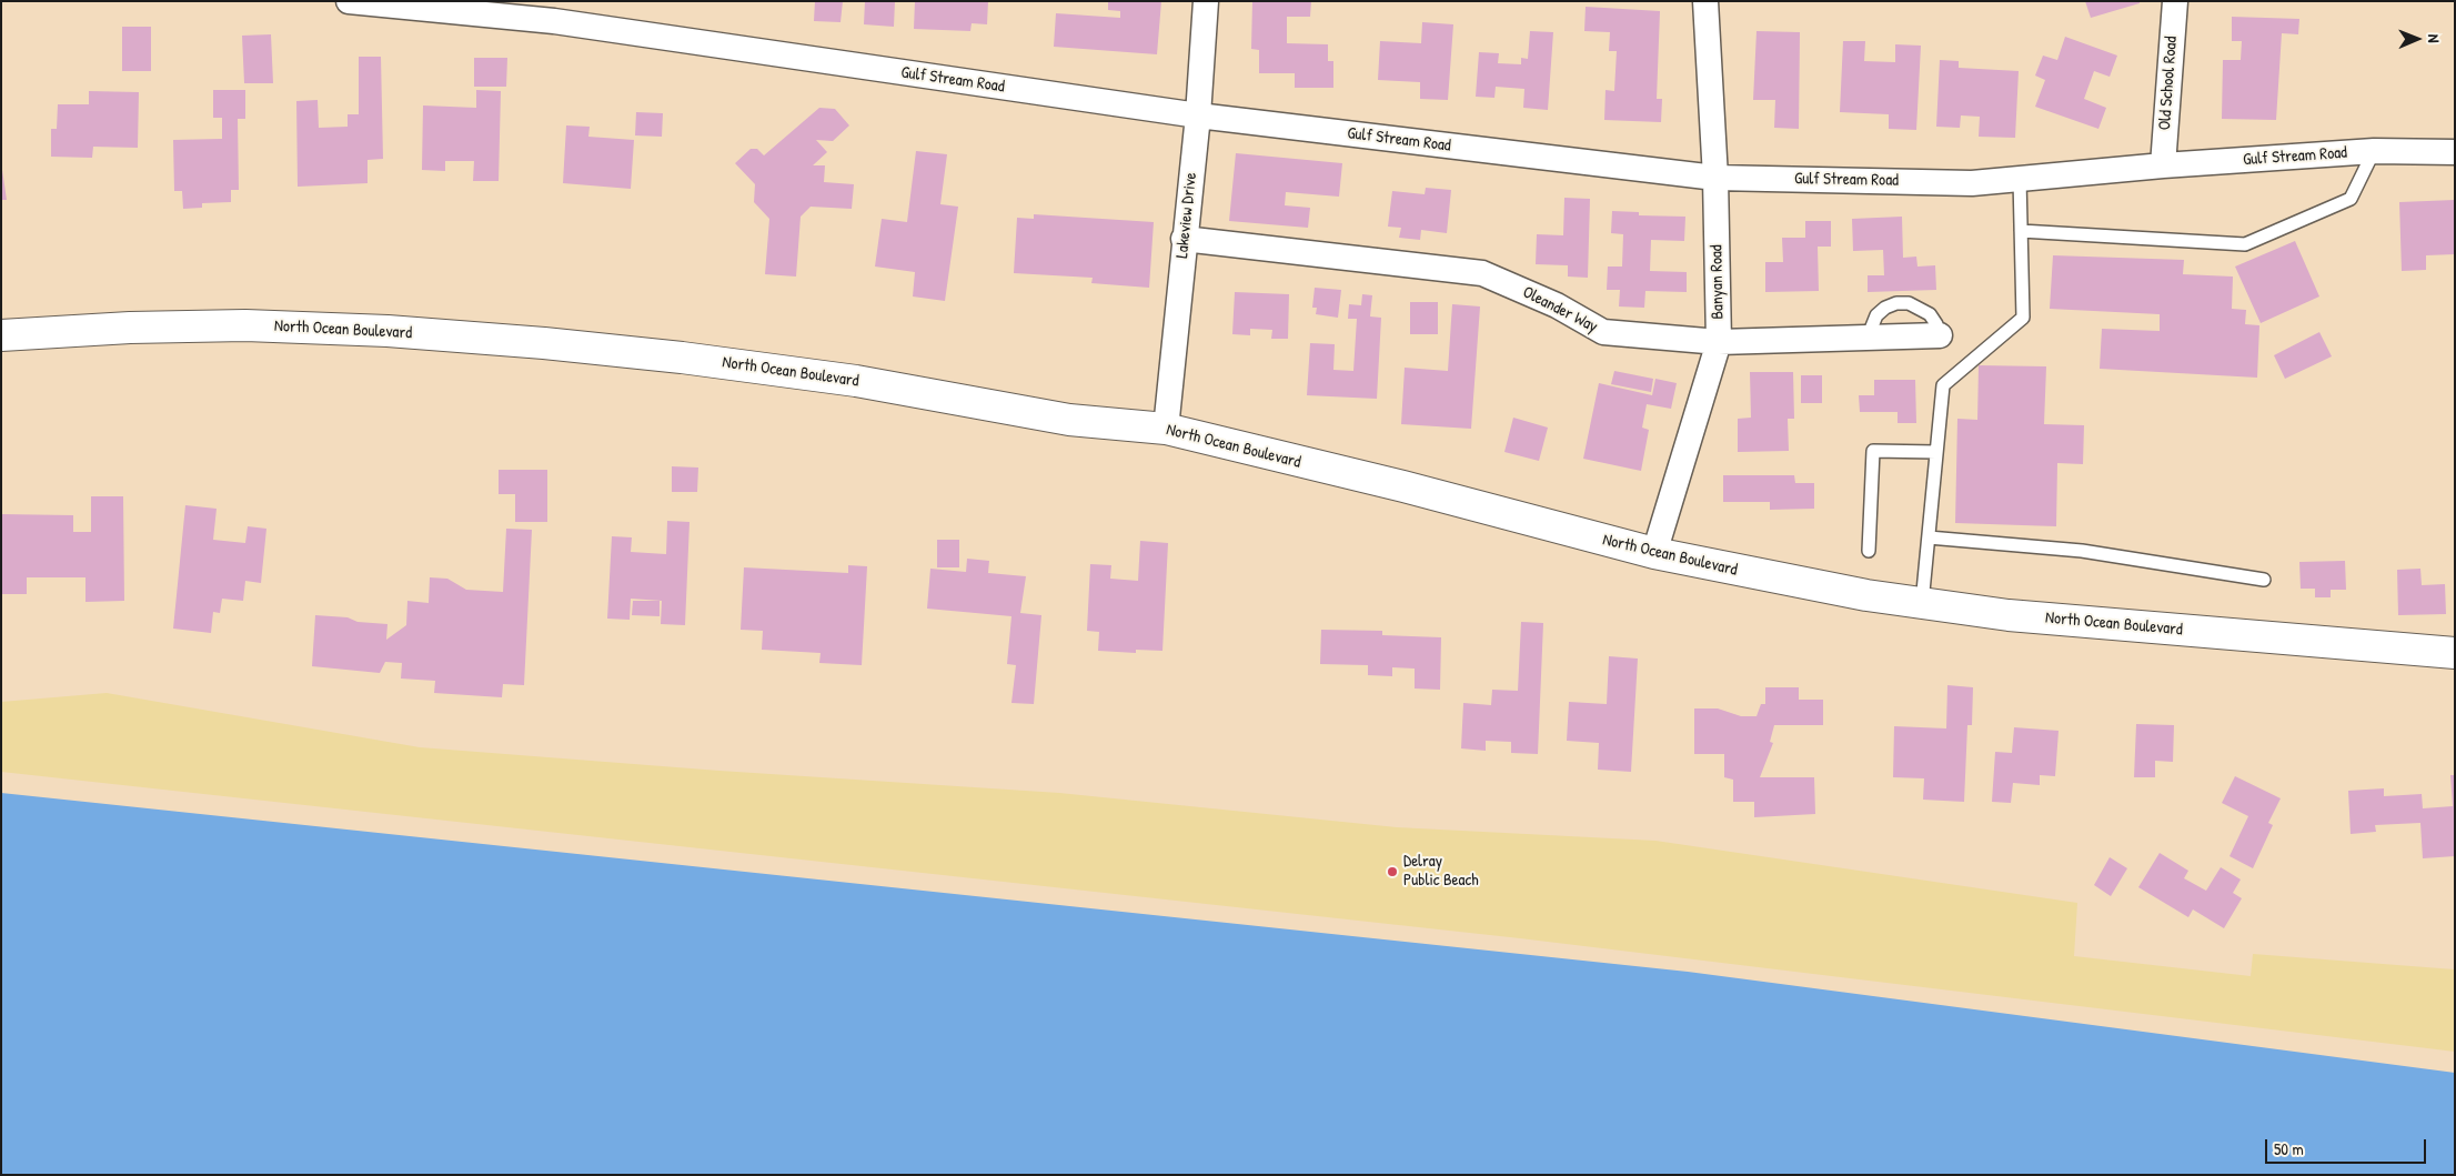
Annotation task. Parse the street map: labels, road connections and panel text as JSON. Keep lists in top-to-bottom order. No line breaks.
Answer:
{"streets":{"main road":["North Ocean Boulevard"],"street":["Gulf Stream Road","Old School Road","Lakeview Drive","Banyan Road","Oleander Way"]},"crossings":[["Gulf Stream Road","Old School Road"],["Gulf Stream Road","Lakeview Drive"],["Gulf Stream Road","Banyan Road"],["Lakeview Drive","Oleander Way"],["Lakeview Drive","North Ocean Boulevard"],["Banyan Road","Oleander Way"],["Banyan Road","North Ocean Boulevard"]],"places":["Delray Public Beach"],"scale_bar":"50 m","north":"right"}
